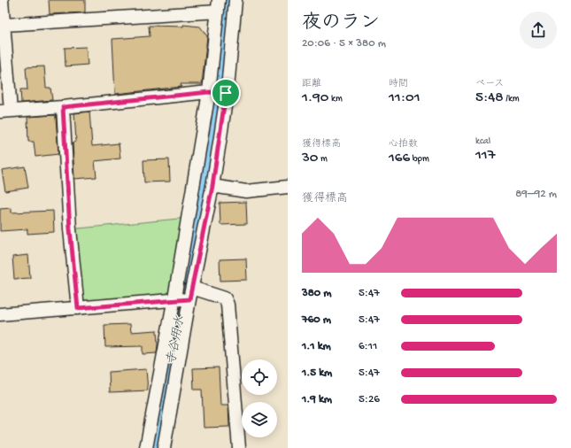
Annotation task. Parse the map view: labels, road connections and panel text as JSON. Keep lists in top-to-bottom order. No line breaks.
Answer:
{"water":["寺谷用水"],"page":{"heading":["夜のラン","20:06 · 5 × 380 m"],"stats":[["距離","1.90 km"],["時間","11:01"],["ペース","5:48 /km"],["獲得標高","30 m"],["心拍数","166 bpm"],["kcal","117"]],"chart":["獲得標高","89–92 m"],"list":[{"name":"380 m","note":"5:47"},{"name":"760 m","note":"5:47"},{"name":"1.1 km","note":"6:11"},{"name":"1.5 km","note":"5:47"},{"name":"1.9 km","note":"5:26"}]}}
